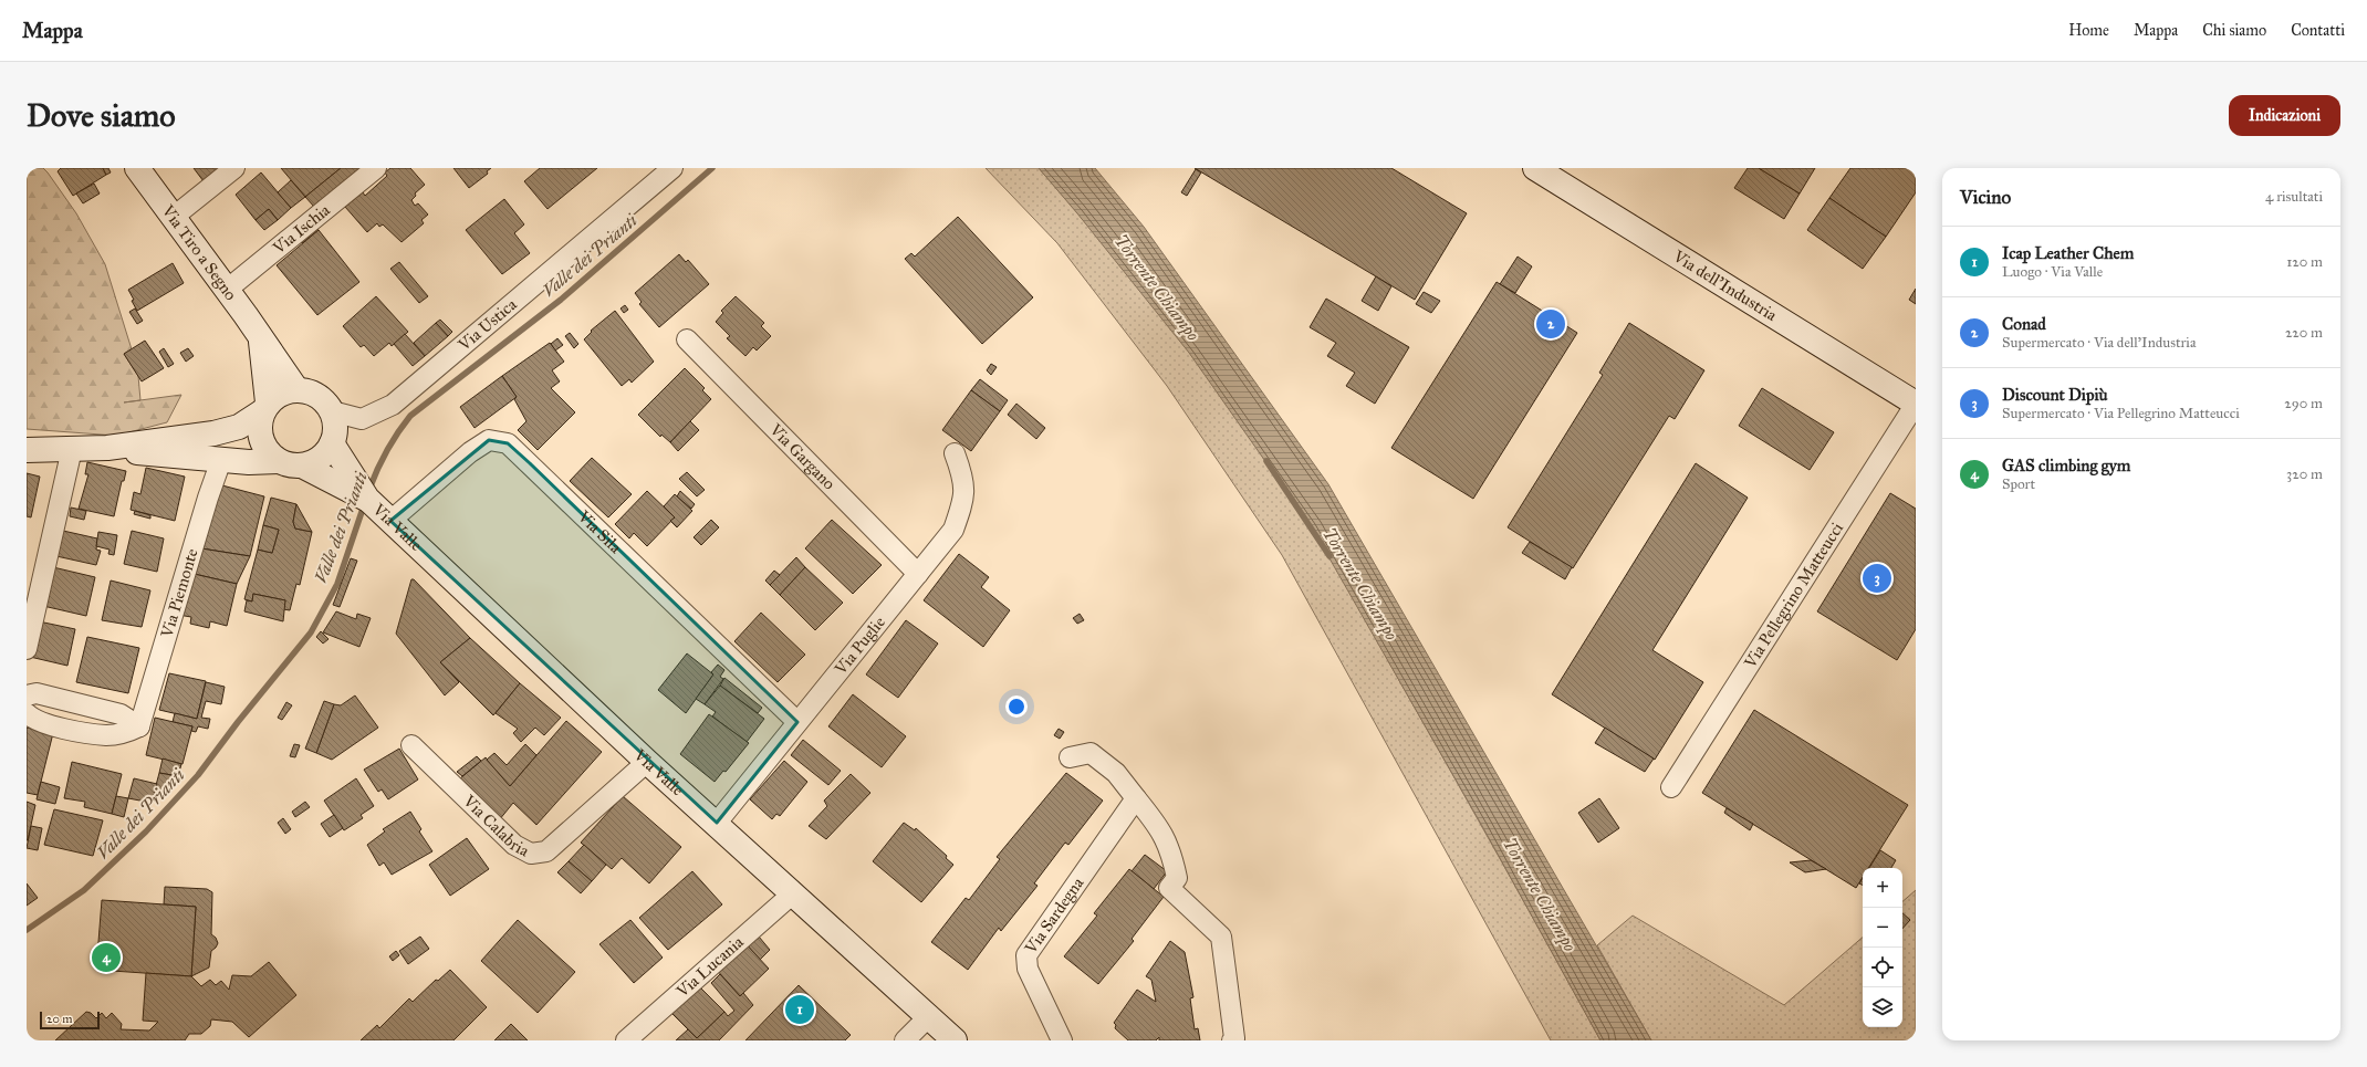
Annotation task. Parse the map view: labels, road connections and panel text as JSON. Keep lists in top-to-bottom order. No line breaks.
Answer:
{"streets":{"main road":["Via Tiro a Segno","Via dell'Industria","Via Valle"],"street":["Via Ischia","Via Ustica","Via Gargano","Via Sila","Via Piemonte","Via Pellegrino Matteucci","Via Puglie","Via Calabria","Via Sardegna","Via Lucania"]},"crossings":[["Via Ischia","Via Tiro a Segno"],["Via Tiro a Segno","Via Ustica"],["Via Tiro a Segno","Via Valle"],["Via dell'Industria","Via Pellegrino Matteucci"],["Via Ustica","Via Valle"],["Via Gargano","Via Puglie"],["Via Valle","Via Sila"],["Via Valle","Via Piemonte"],["Via Valle","Via Puglie"],["Via Valle","Via Calabria"],["Via Valle","Via Lucania"],["Via Sila","Via Puglie"]],"water":["Valle dei Prianti","Torrente Chiampo"],"scale_bar":"20 m","page":{"header":"Mappa","nav":["Home","Mappa","Chi siamo","Contatti"],"buttons":"Indicazioni","title":"Dove siamo","heading":["Vicino","4 risultati"],"list":[{"mark":"1","name":"Icap Leather Chem","note":"Luogo · Via Valle","value":"120 m"},{"mark":"2","name":"Conad","note":"Supermercato · Via dell'Industria","value":"220 m"},{"mark":"3","name":"Discount Dipiù","note":"Supermercato · Via Pellegrino Matteucci","value":"290 m"},{"mark":"4","name":"GAS climbing gym","note":"Sport","value":"320 m"}],"pins":["2","3","4","1"],"map_buttons":["+","−"],"scale":"20 m"}}
